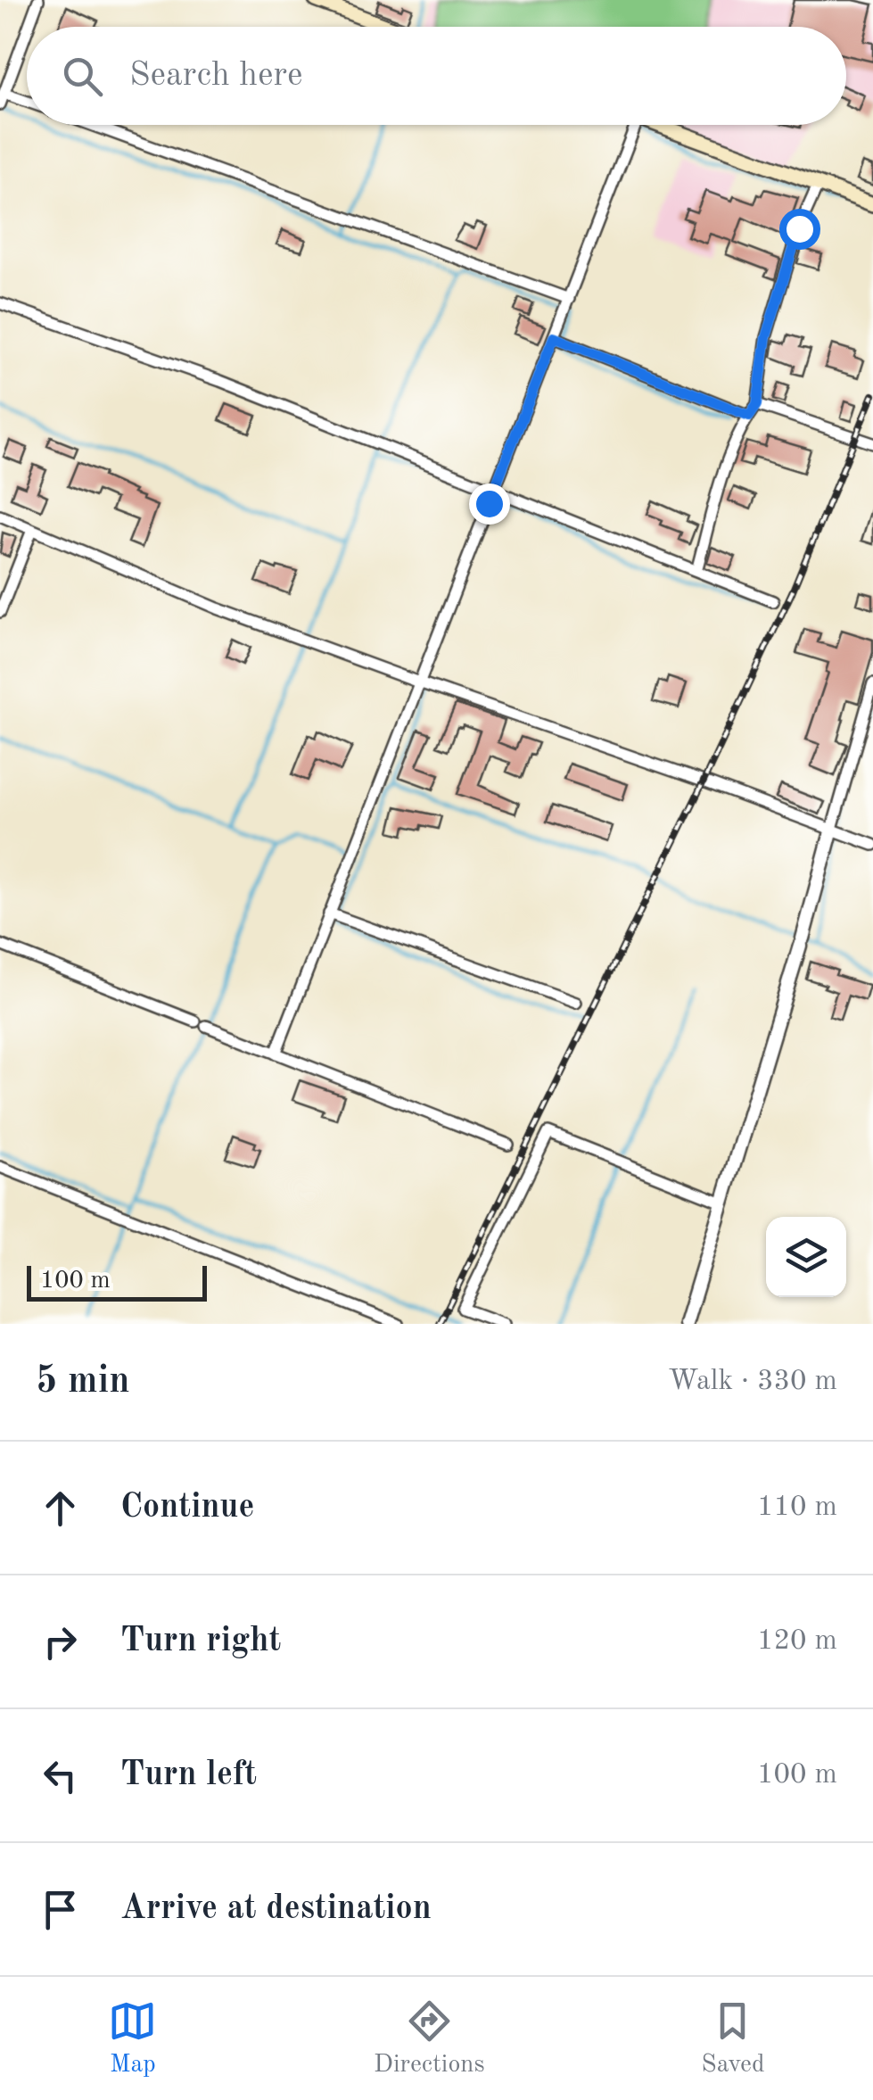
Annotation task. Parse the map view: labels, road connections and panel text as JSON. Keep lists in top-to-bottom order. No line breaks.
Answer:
{"scale_bar":"100 m","page":{"search":"Search here","scale":"100 m","heading":["5 min","Walk · 330 m"],"list":[["Continue","110 m"],["Turn right","120 m"],["Turn left","100 m"],"Arrive at destination"],"nav":["Map","Directions","Saved"]}}
